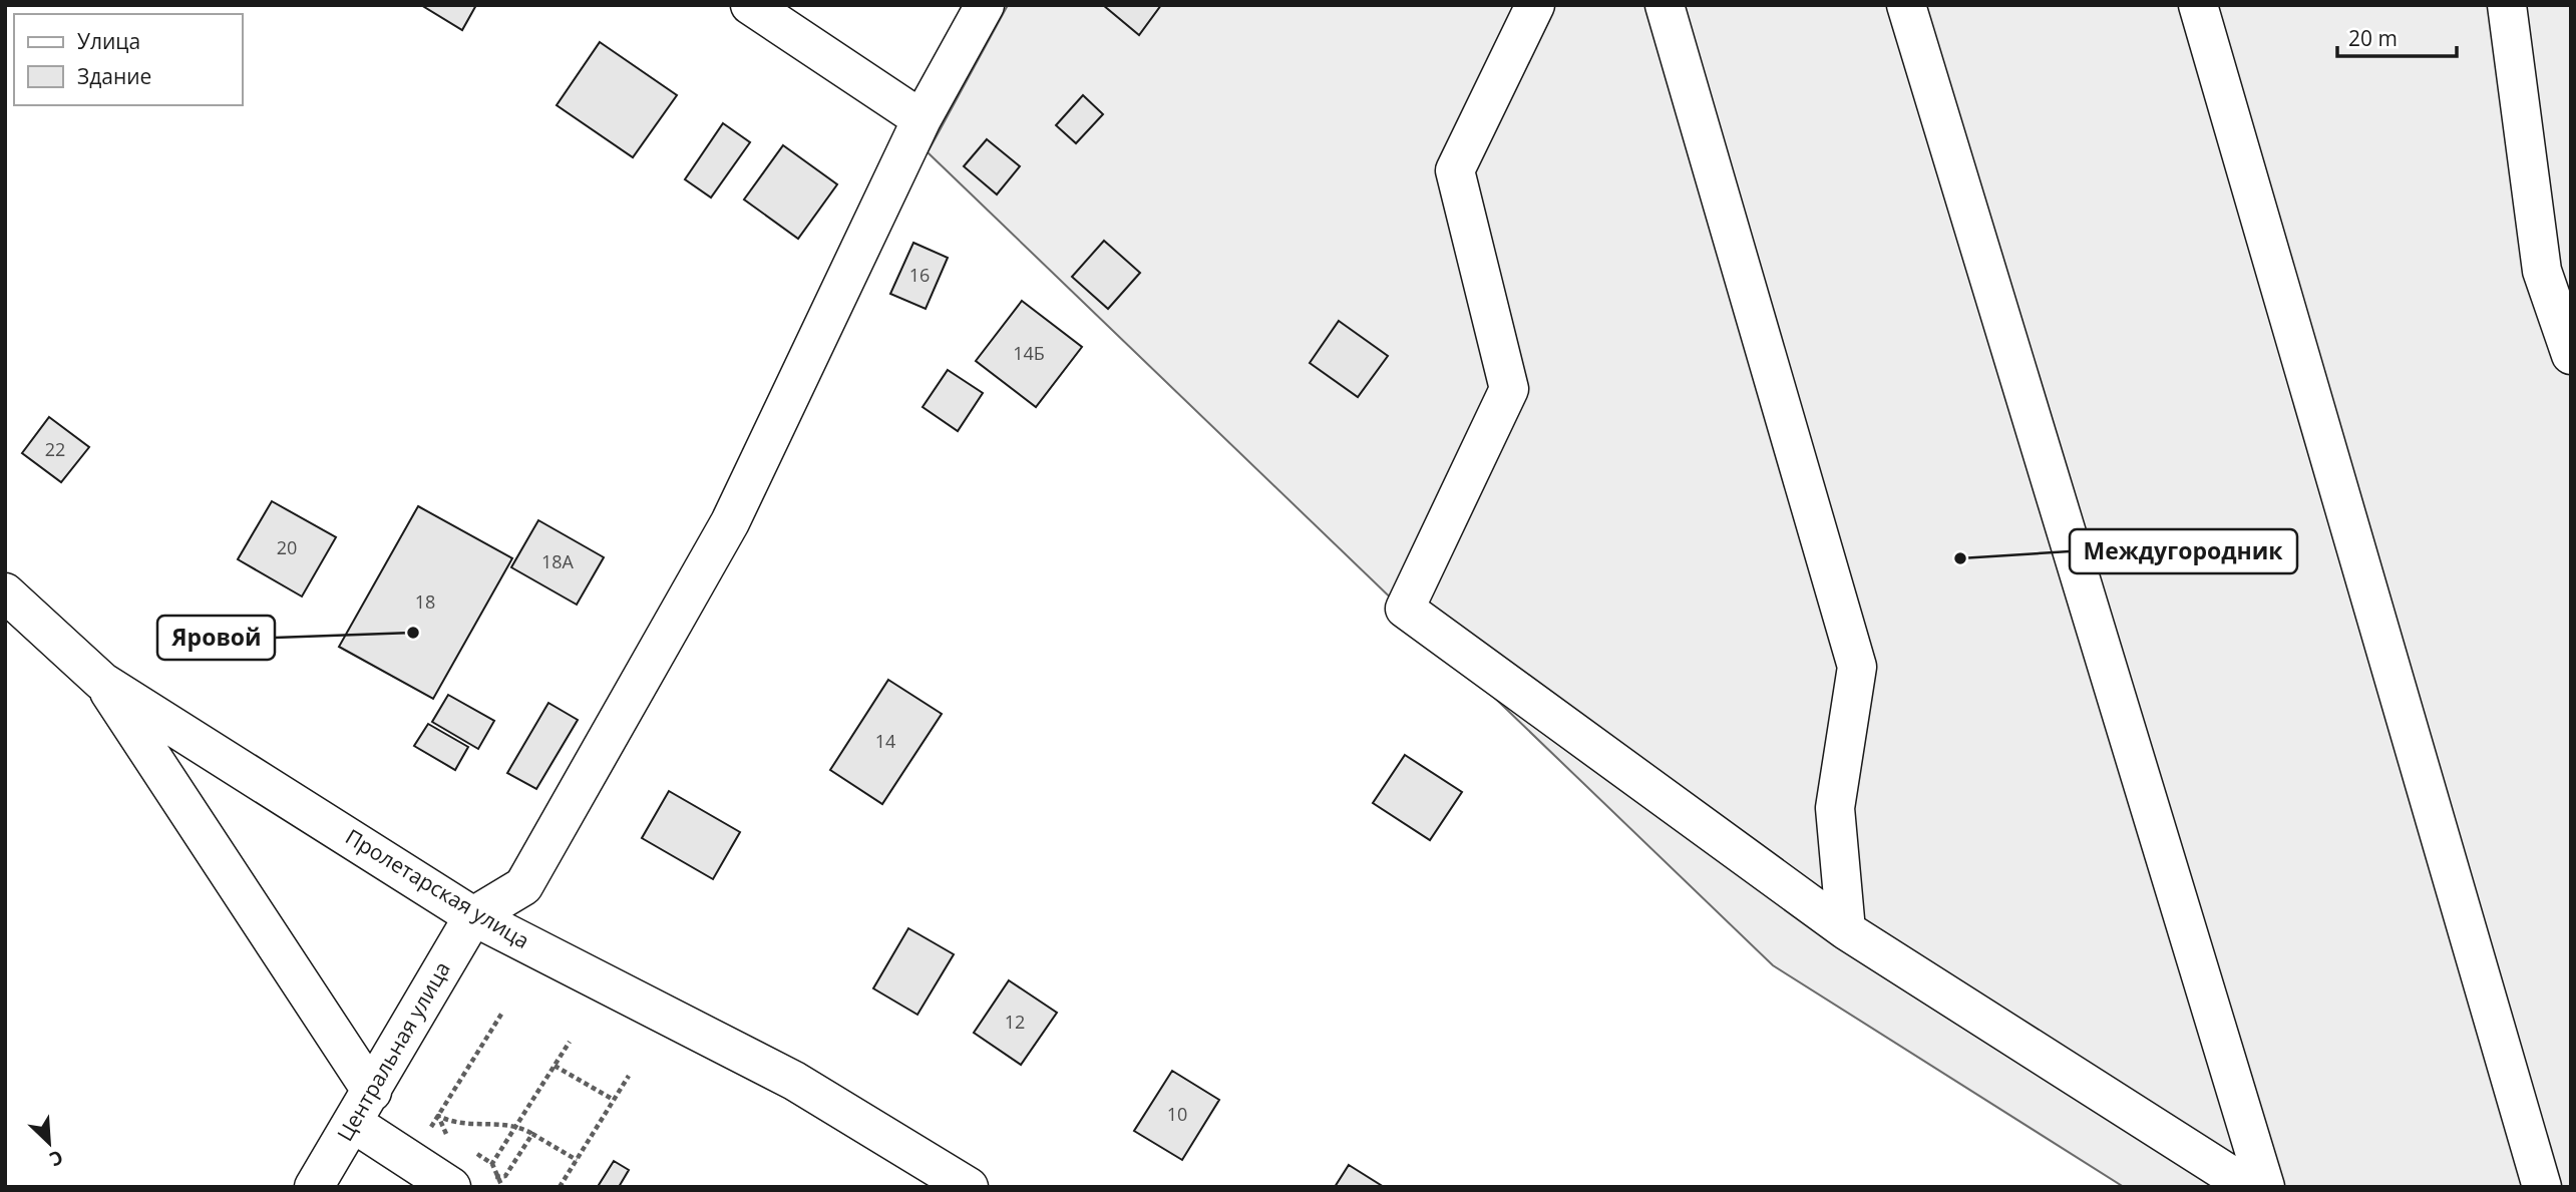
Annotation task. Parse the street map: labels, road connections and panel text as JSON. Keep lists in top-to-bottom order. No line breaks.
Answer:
{"streets":{"street":["Пролетарская улица","Центральная улица"]},"crossings":[["Пролетарская улица","Центральная улица"]],"places":["Междугородник","Яровой"],"house_numbers":["16","14Б","22","20","18А","18","14","12","10"],"legend":["Улица","Здание"],"scale_bar":"20 m","north":"bottom right"}
